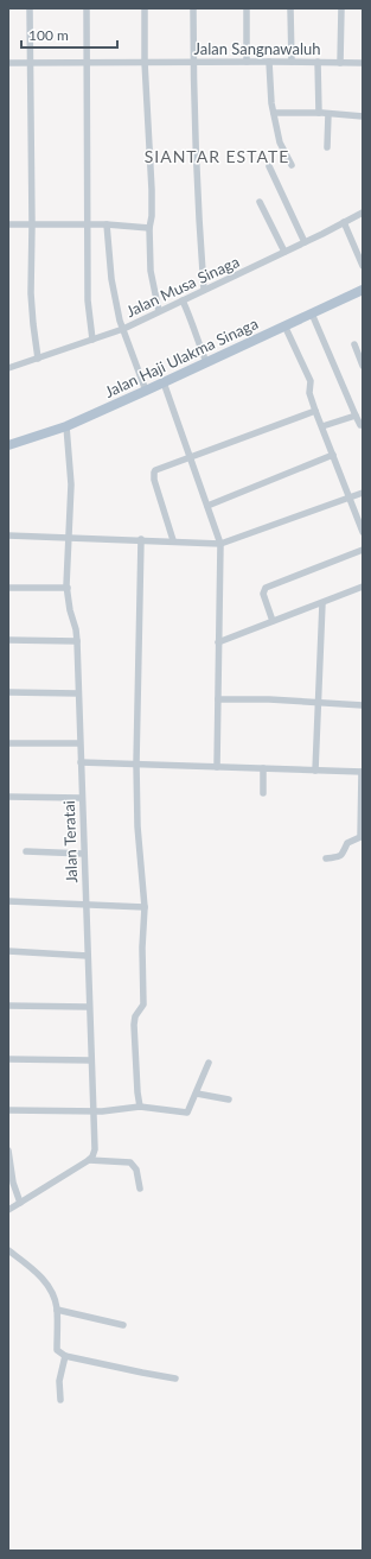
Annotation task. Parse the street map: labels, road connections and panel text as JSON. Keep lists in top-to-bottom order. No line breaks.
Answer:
{"streets":{"main road":["Jalan Haji Ulakma Sinaga"],"street":["Jalan Sangnawaluh","Jalan Musa Sinaga","Jalan Teratai"]},"crossings":[["Jalan Haji Ulakma Sinaga","Jalan Teratai"]],"districts":["SIANTAR ESTATE"],"scale_bar":"100 m"}
